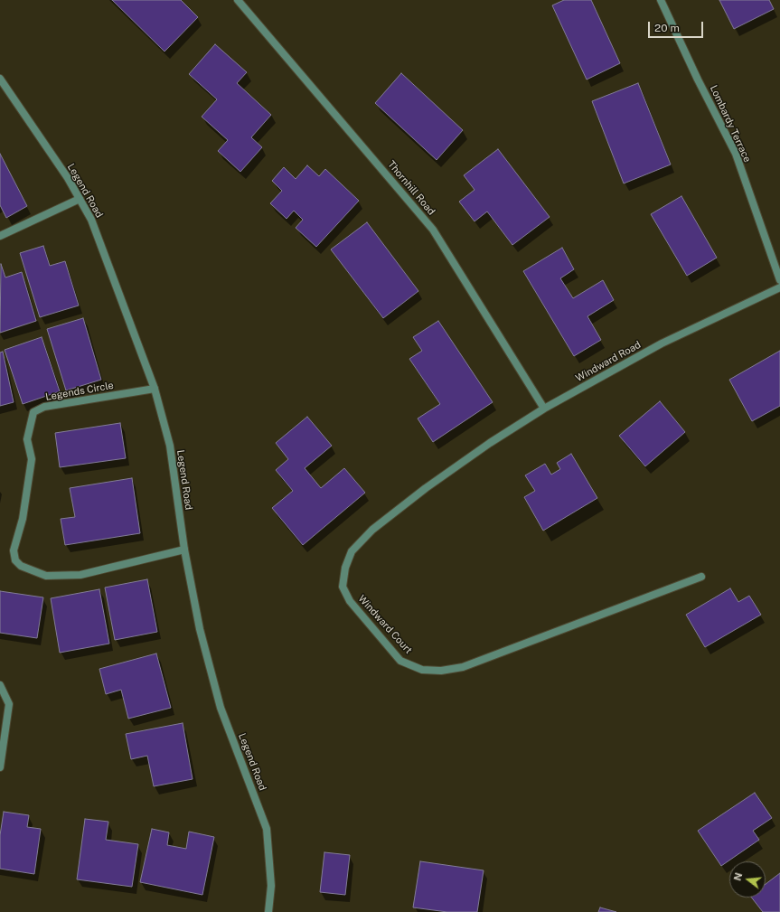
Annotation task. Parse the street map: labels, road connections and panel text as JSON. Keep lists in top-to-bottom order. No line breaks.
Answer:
{"streets":{"street":["Lombardy Terrace","Thornhill Road","Legend Road","Windward Road","Legends Circle","Windward Court"]},"crossings":[["Thornhill Road","Windward Road"],["Legend Road","Legends Circle"],["Windward Road","Windward Court"]],"scale_bar":"20 m","north":"left"}
